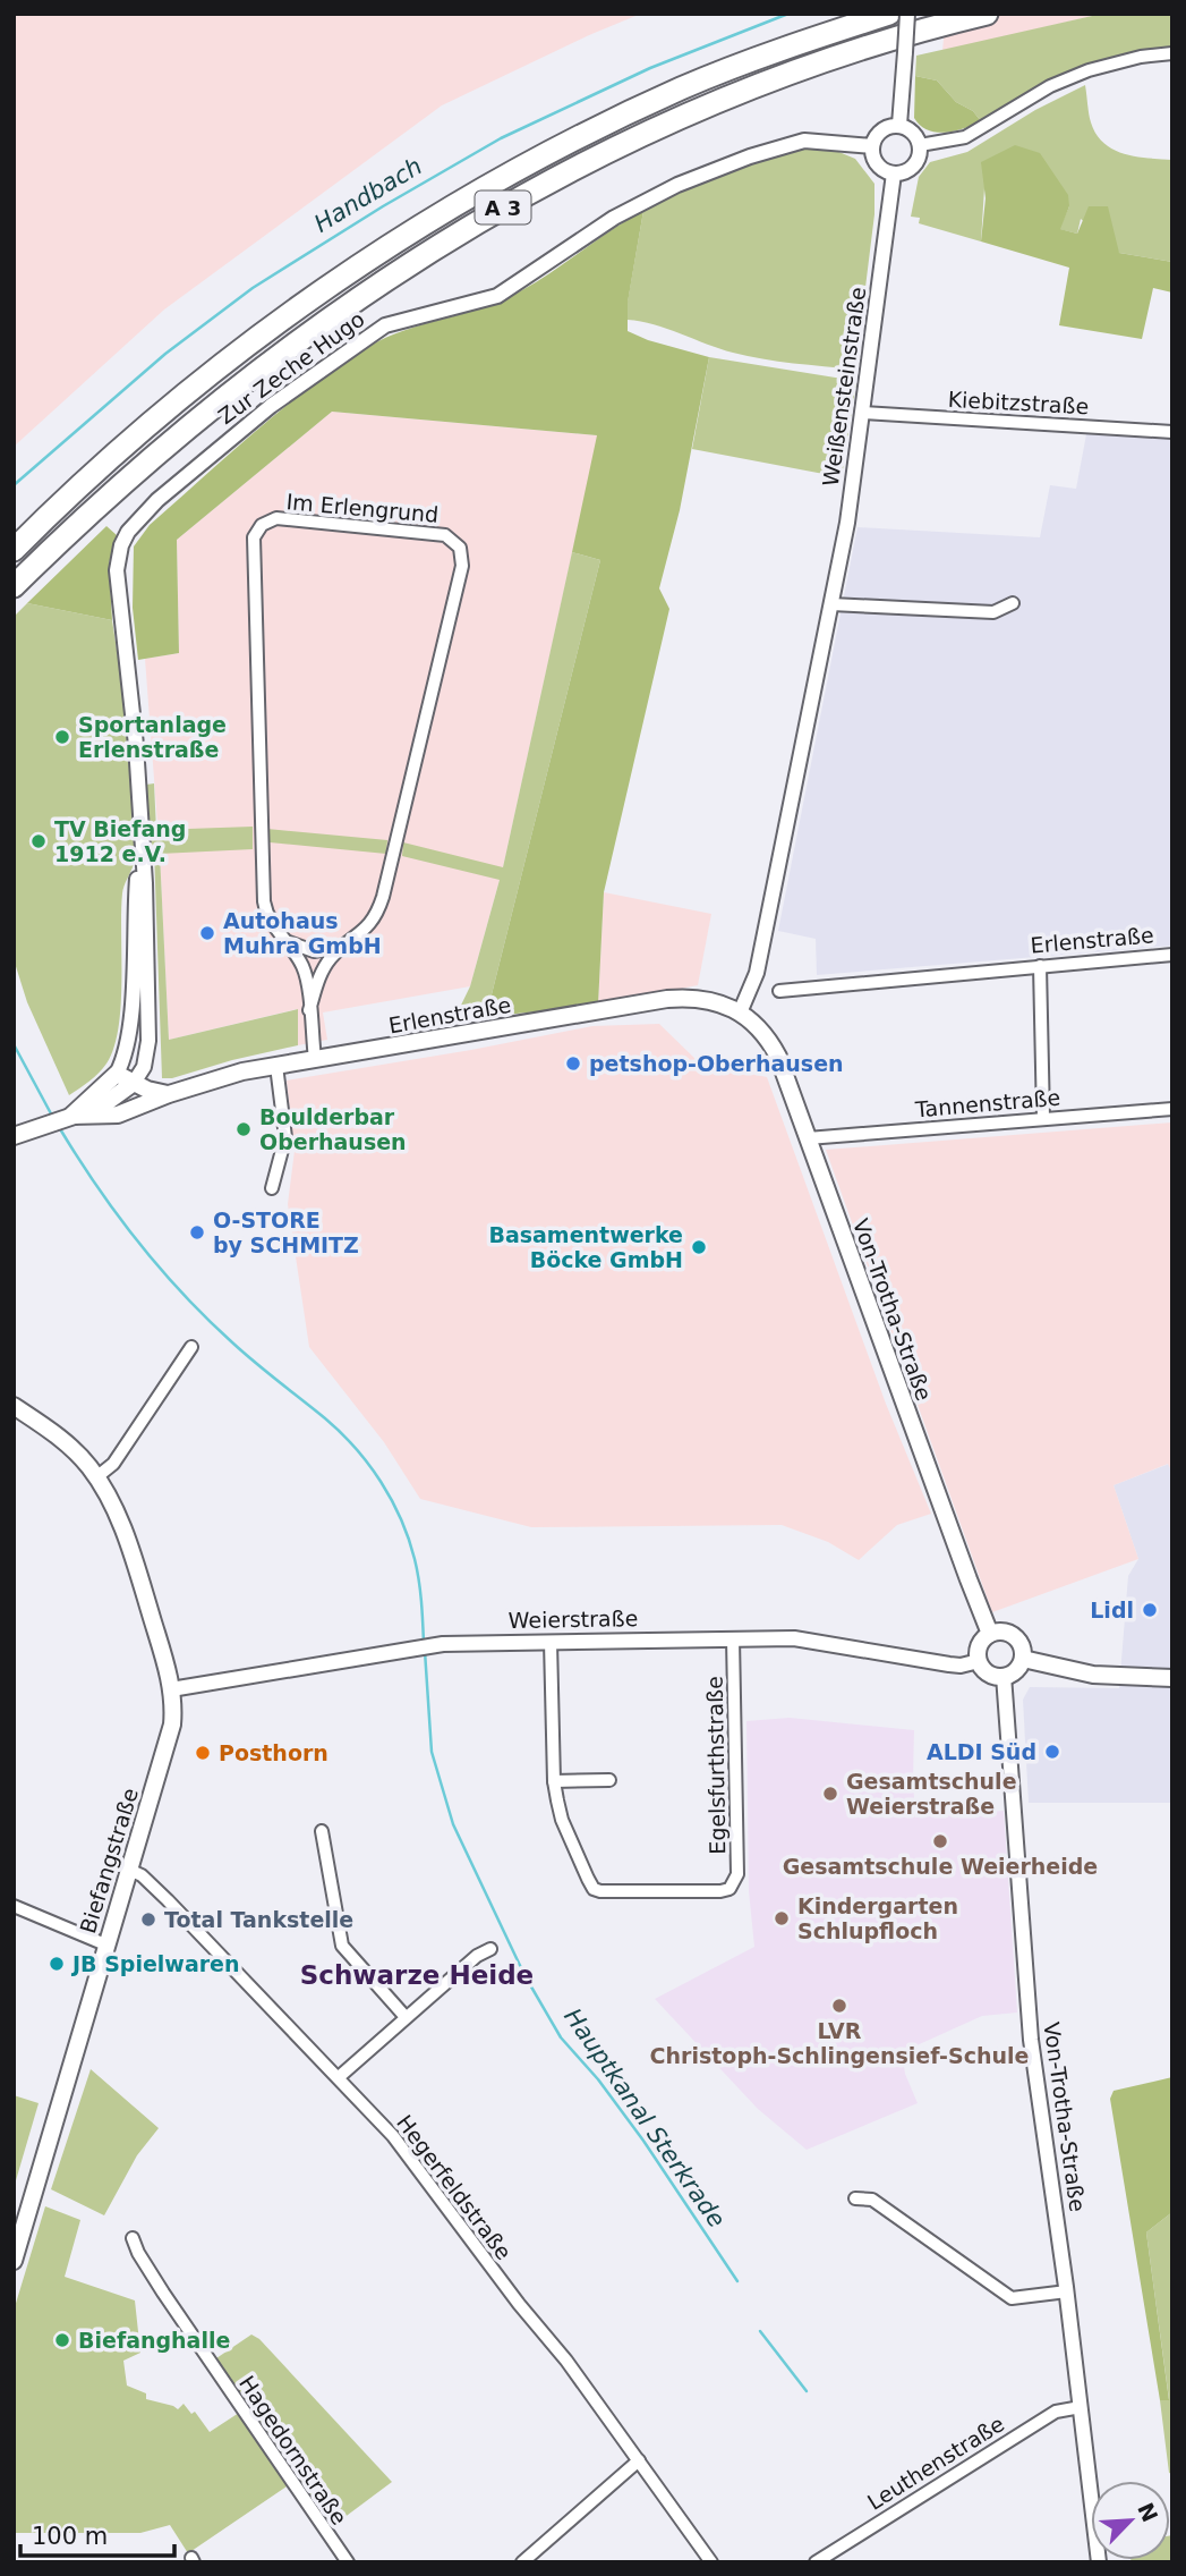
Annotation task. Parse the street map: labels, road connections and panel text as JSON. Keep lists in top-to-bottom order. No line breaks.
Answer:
{"streets":{"highway":["A 3"],"main road":["Erlenstraße","Von-Trotha-Straße","Biefangstraße"],"street":["Zur Zeche Hugo","Weißensteinstraße","Kiebitzstraße","Im Erlengrund","Tannenstraße","Weierstraße","Egelsfurthstraße","Hegerfeldstraße","Hagedornstraße","Leuthenstraße"]},"crossings":[["Zur Zeche Hugo","Weißensteinstraße"],["Zur Zeche Hugo","Erlenstraße"],["Weißensteinstraße","Kiebitzstraße"],["Weißensteinstraße","Erlenstraße"],["Weißensteinstraße","Von-Trotha-Straße"],["Im Erlengrund","Erlenstraße"],["Erlenstraße","Von-Trotha-Straße"],["Tannenstraße","Von-Trotha-Straße"],["Von-Trotha-Straße","Weierstraße"],["Von-Trotha-Straße","Leuthenstraße"],["Weierstraße","Egelsfurthstraße"],["Weierstraße","Biefangstraße"],["Biefangstraße","Hegerfeldstraße"]],"districts":["Schwarze Heide"],"water":["Handbach","Hauptkanal Sterkrade"],"places":["Sportanlage Erlenstraße","TV Biefang 1912 e.V.","Autohaus Muhra GmbH","petshop-Oberhausen","Boulderbar Oberhausen","O-STORE by SCHMITZ","Basamentwerke Böcke GmbH","Lidl","ALDI Süd","Posthorn","Gesamtschule Weierstraße","Gesamtschule Weierheide","Kindergarten Schlupfloch","Total Tankstelle","JB Spielwaren","LVR Christoph-Schlingensief-Schule","Biefanghalle"],"scale_bar":"100 m","north":"top right"}
